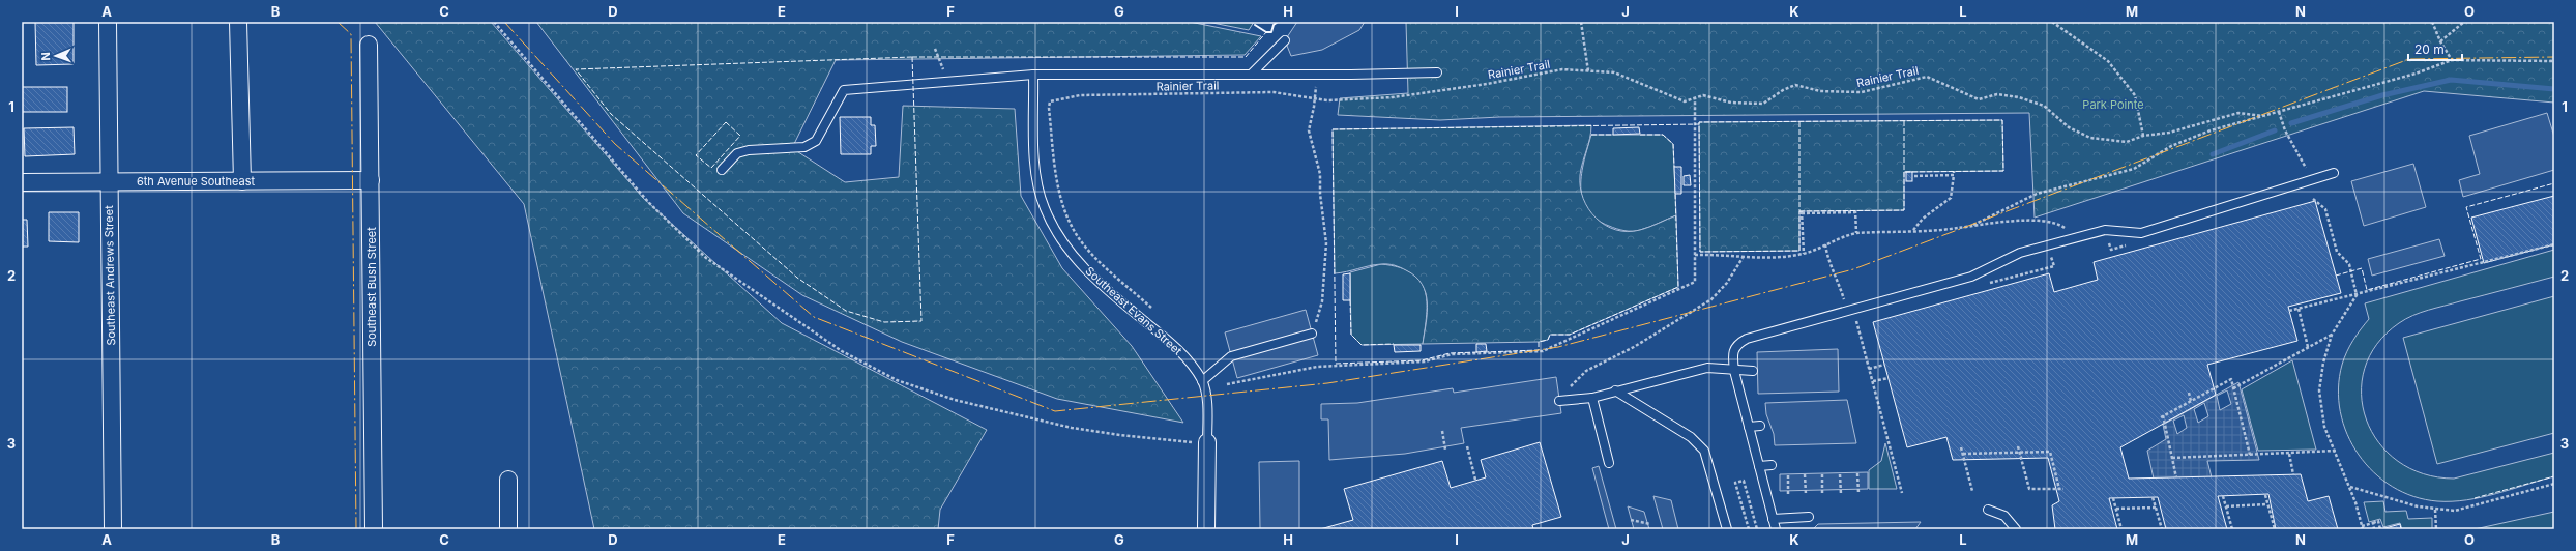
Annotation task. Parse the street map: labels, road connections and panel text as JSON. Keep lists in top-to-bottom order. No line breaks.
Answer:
{"streets":{"street":["6th Avenue Southeast","Southeast Andrews Street","Southeast Bush Street","Southeast Evans Street"],"path":["Rainier Trail"]},"crossings":[["6th Avenue Southeast","Southeast Andrews Street"],["6th Avenue Southeast","Southeast Bush Street"]],"parks":["Park Pointe"],"scale_bar":"20 m","north":"left","grid":{"columns":["A","B","C","D","E","F","G","H","I","J","K","L","M","N","O"],"rows":["1","2","3"]}}
